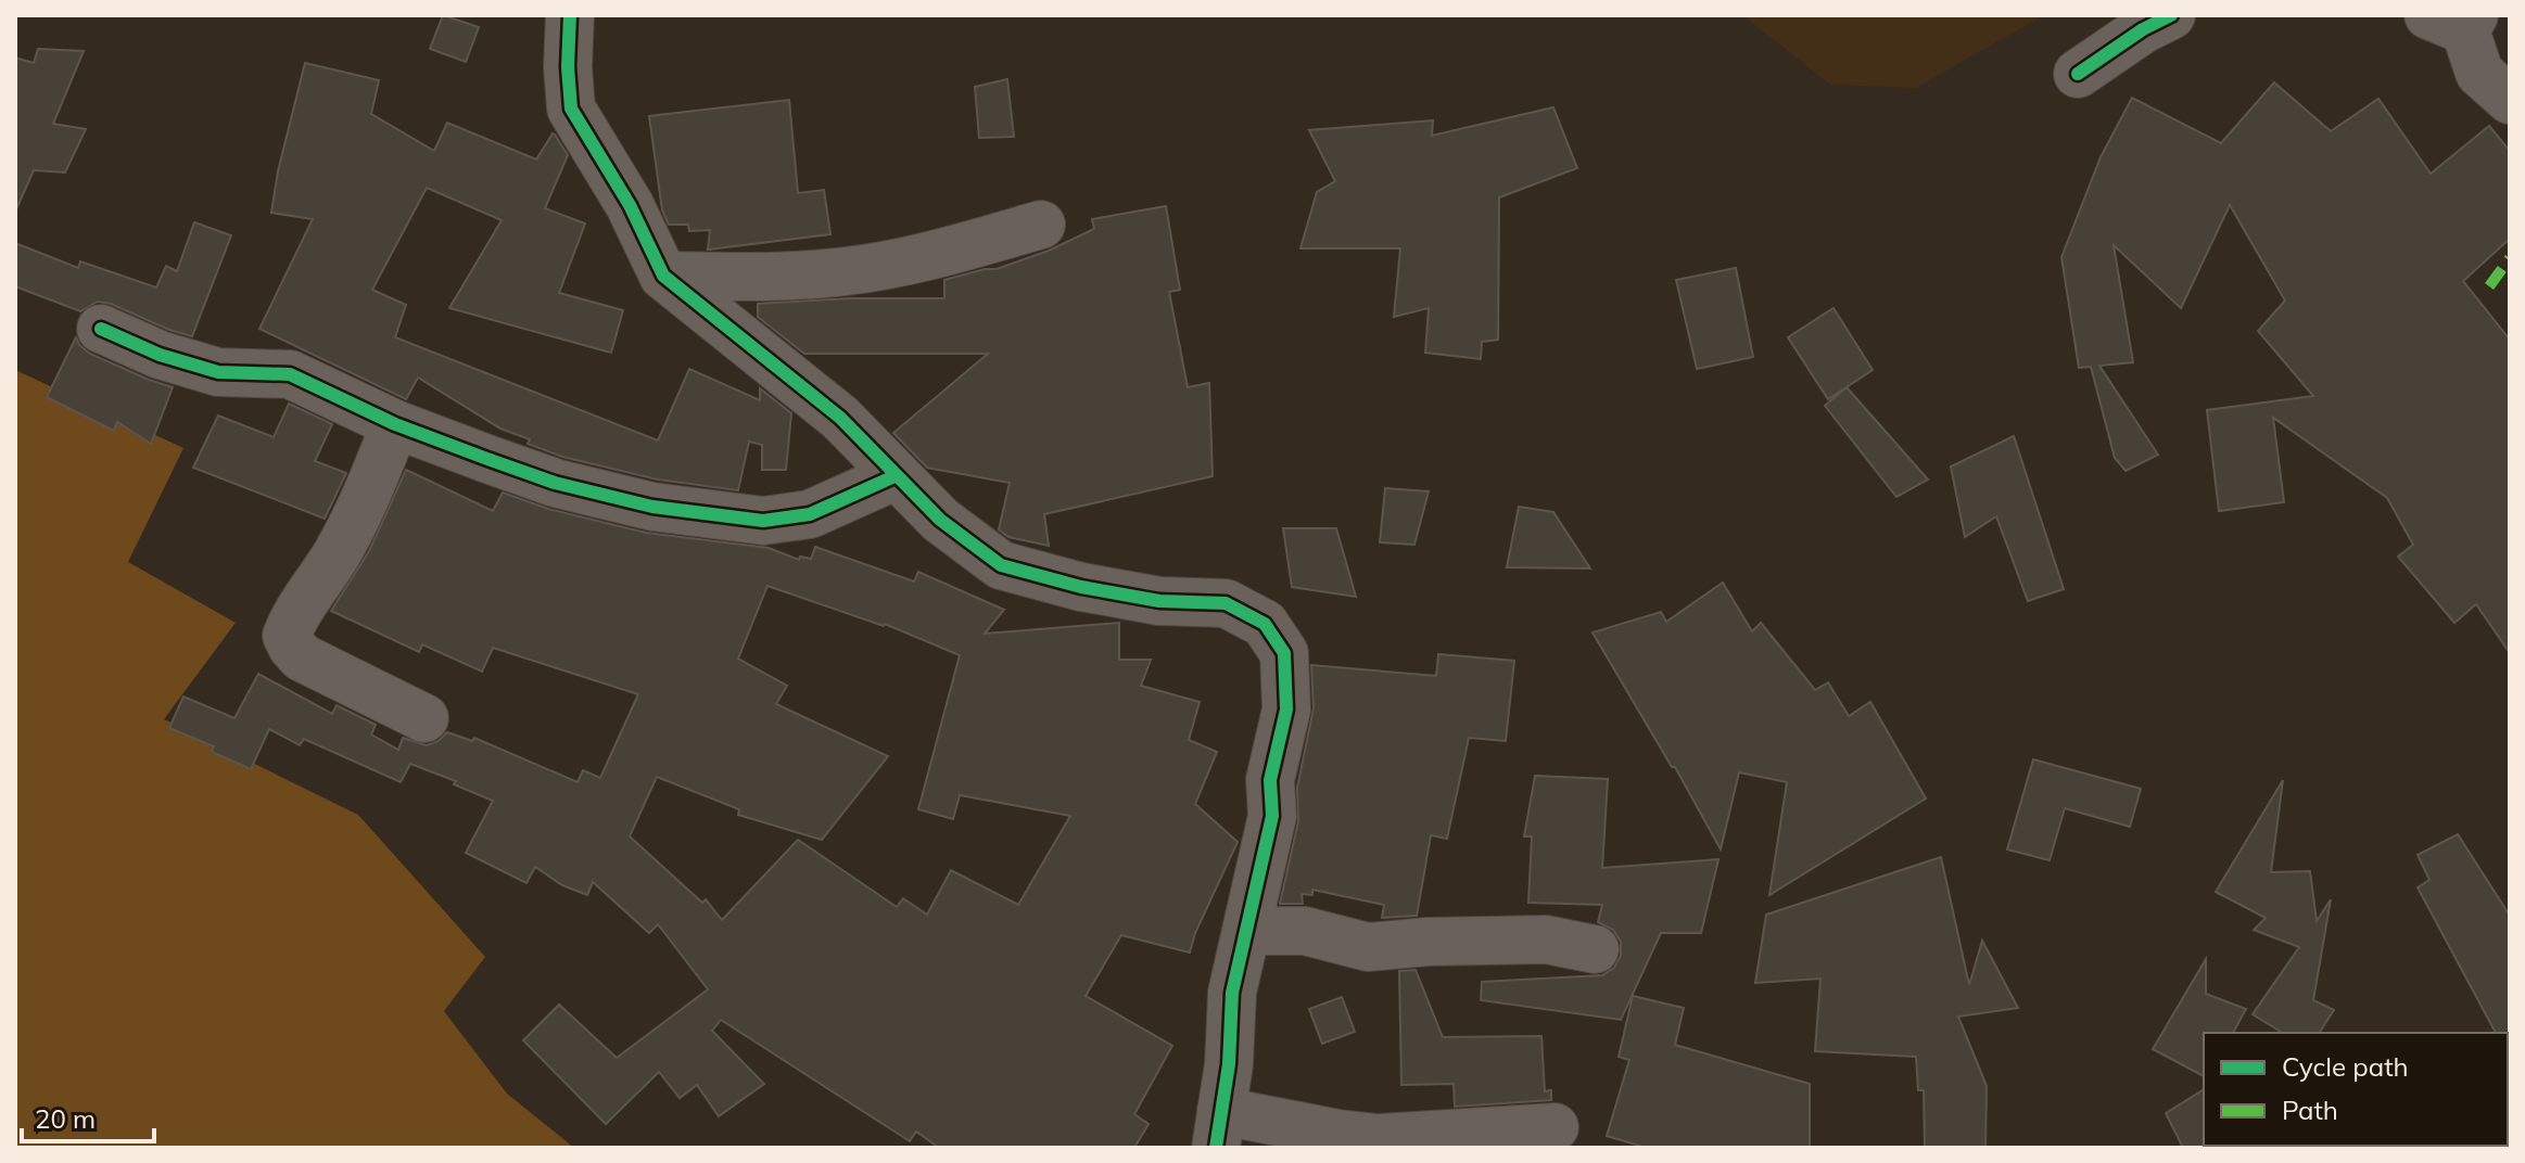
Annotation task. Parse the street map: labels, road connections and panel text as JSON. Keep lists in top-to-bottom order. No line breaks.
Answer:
{"legend":["Cycle path","Path"],"scale_bar":"20 m"}
